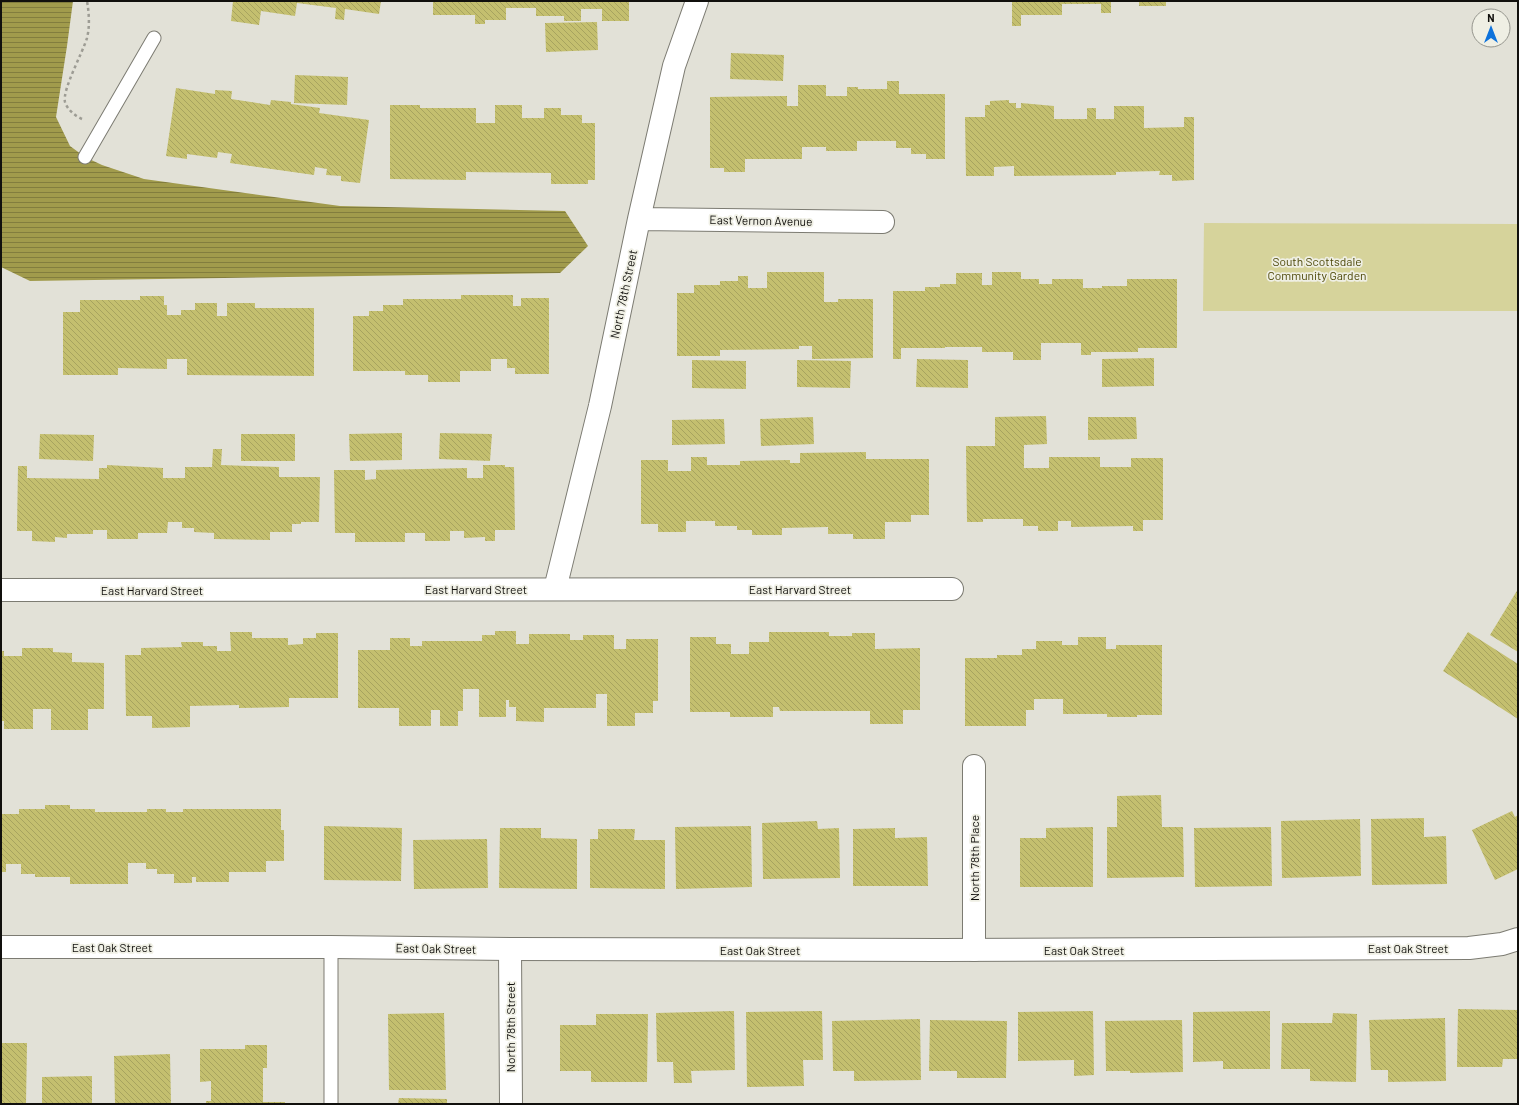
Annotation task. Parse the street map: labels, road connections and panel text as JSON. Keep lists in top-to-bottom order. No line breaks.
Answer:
{"streets":{"street":["East Vernon Avenue","North 78th Street","East Harvard Street","North 78th Place","East Oak Street"]},"crossings":[["East Vernon Avenue","North 78th Street"],["North 78th Street","East Harvard Street"],["North 78th Street","East Oak Street"],["North 78th Place","East Oak Street"]],"parks":["South Scottsdale Community Garden"],"north":"top"}
